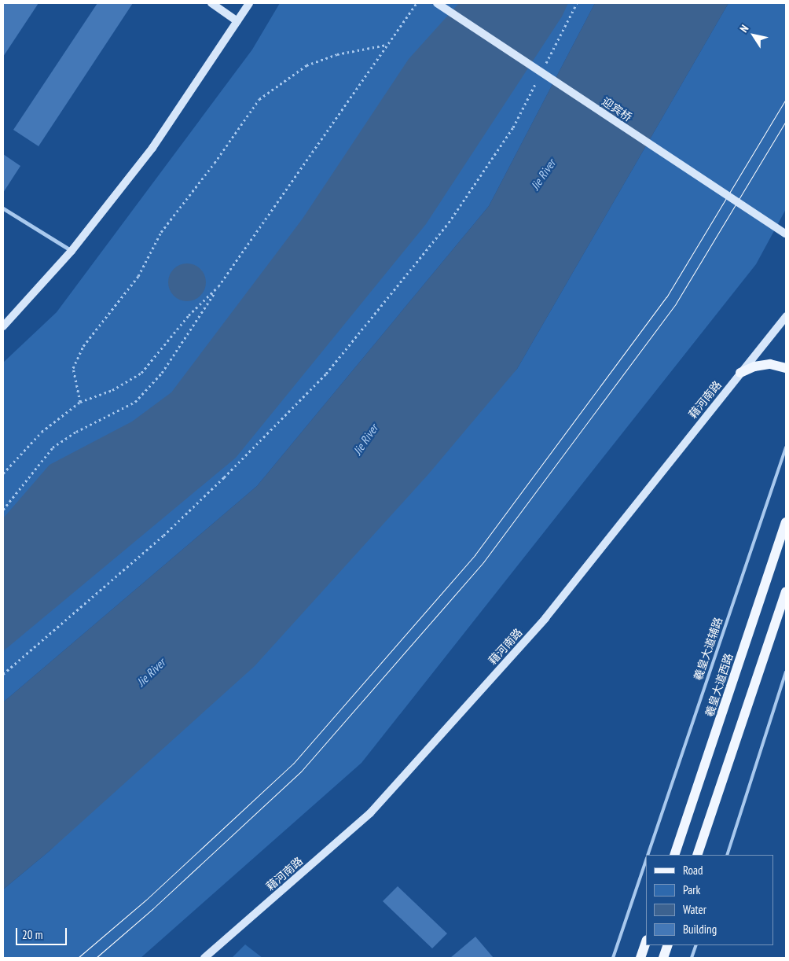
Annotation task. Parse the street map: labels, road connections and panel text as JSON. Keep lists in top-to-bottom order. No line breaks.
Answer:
{"streets":{"main road":["迎宾桥","藉河南路","羲皇大道西路"],"lane":["羲皇大道辅路"]},"water":["Jie River"],"legend":["Road","Park","Water","Building"],"scale_bar":"20 m","north":"top left"}
